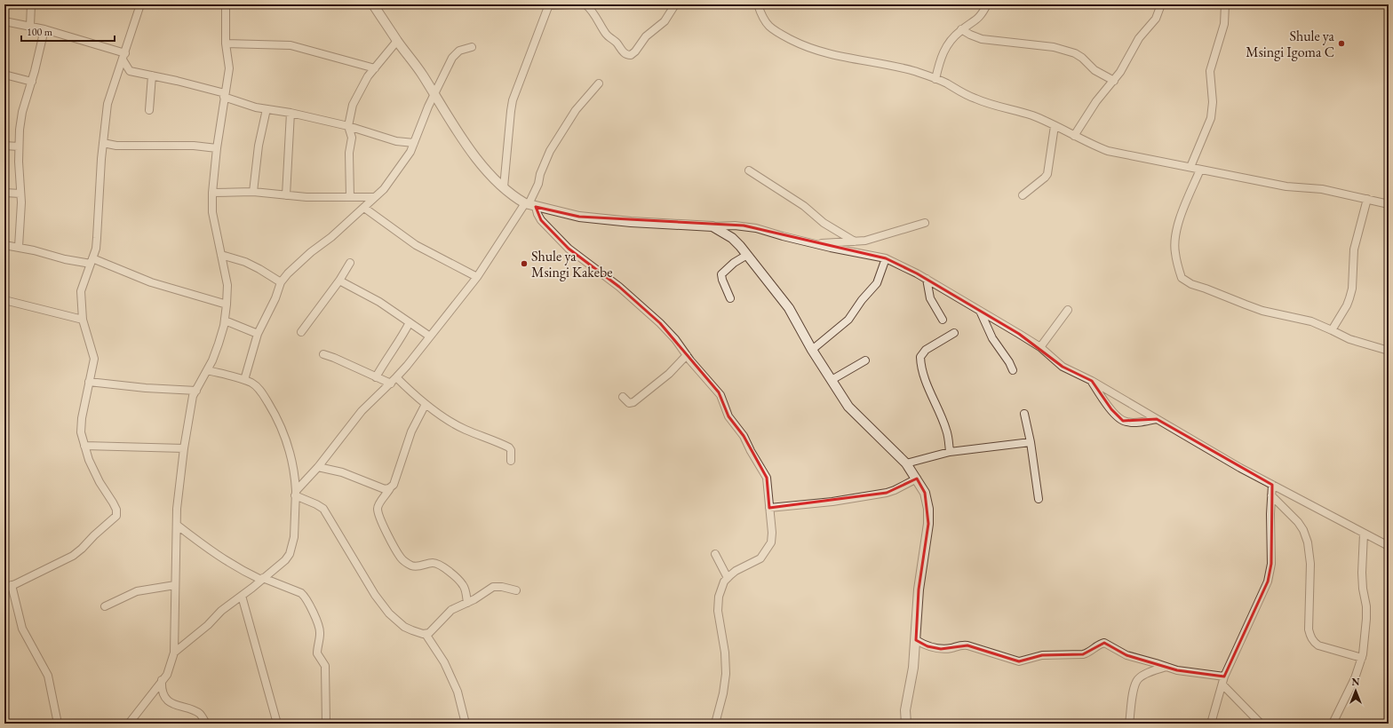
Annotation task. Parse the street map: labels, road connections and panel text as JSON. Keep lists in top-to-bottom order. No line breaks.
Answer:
{"places":["Shule ya Msingi Igoma C","Shule ya Msingi Kakebe"],"scale_bar":"100 m","north":"top"}
